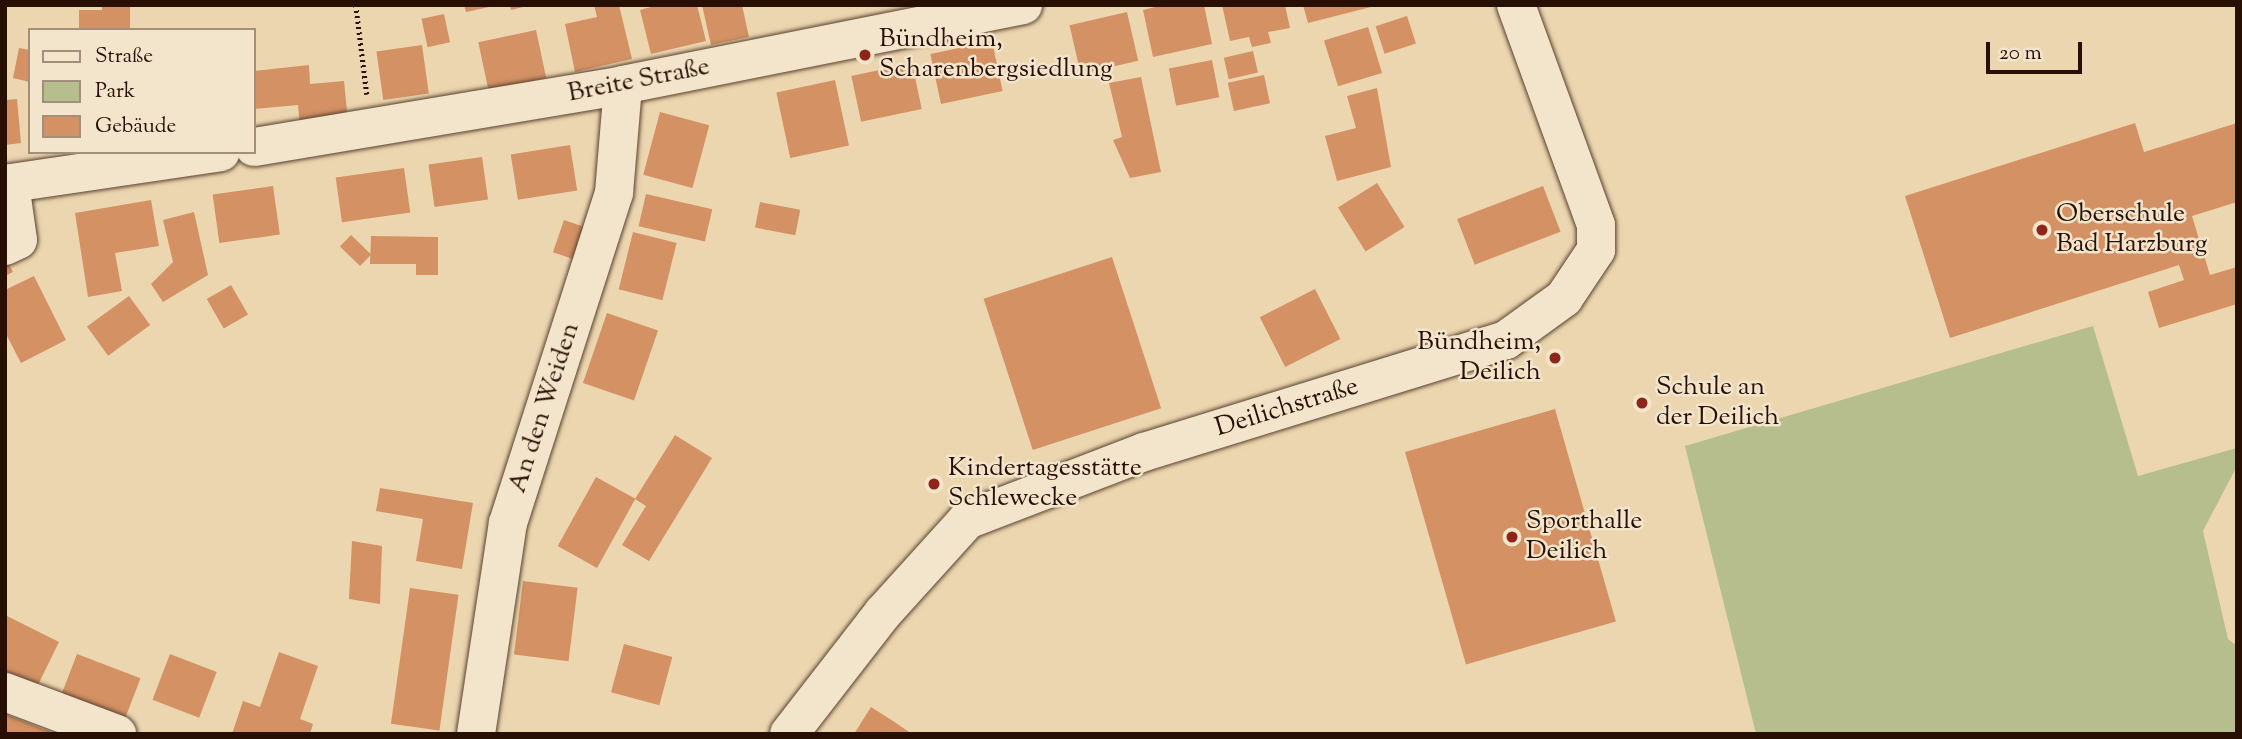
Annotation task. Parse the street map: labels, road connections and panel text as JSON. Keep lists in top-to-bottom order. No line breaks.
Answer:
{"streets":{"street":["Breite Straße","An den Weiden","Deilichstraße"]},"crossings":[["Breite Straße","An den Weiden"]],"places":["Bündheim, Scharenbergsiedlung","Oberschule Bad Harzburg","Bündheim, Deilich","Schule an der Deilich","Kindertagesstätte Schlewecke","Sporthalle Deilich"],"legend":["Straße","Park","Gebäude"],"scale_bar":"20 m"}
